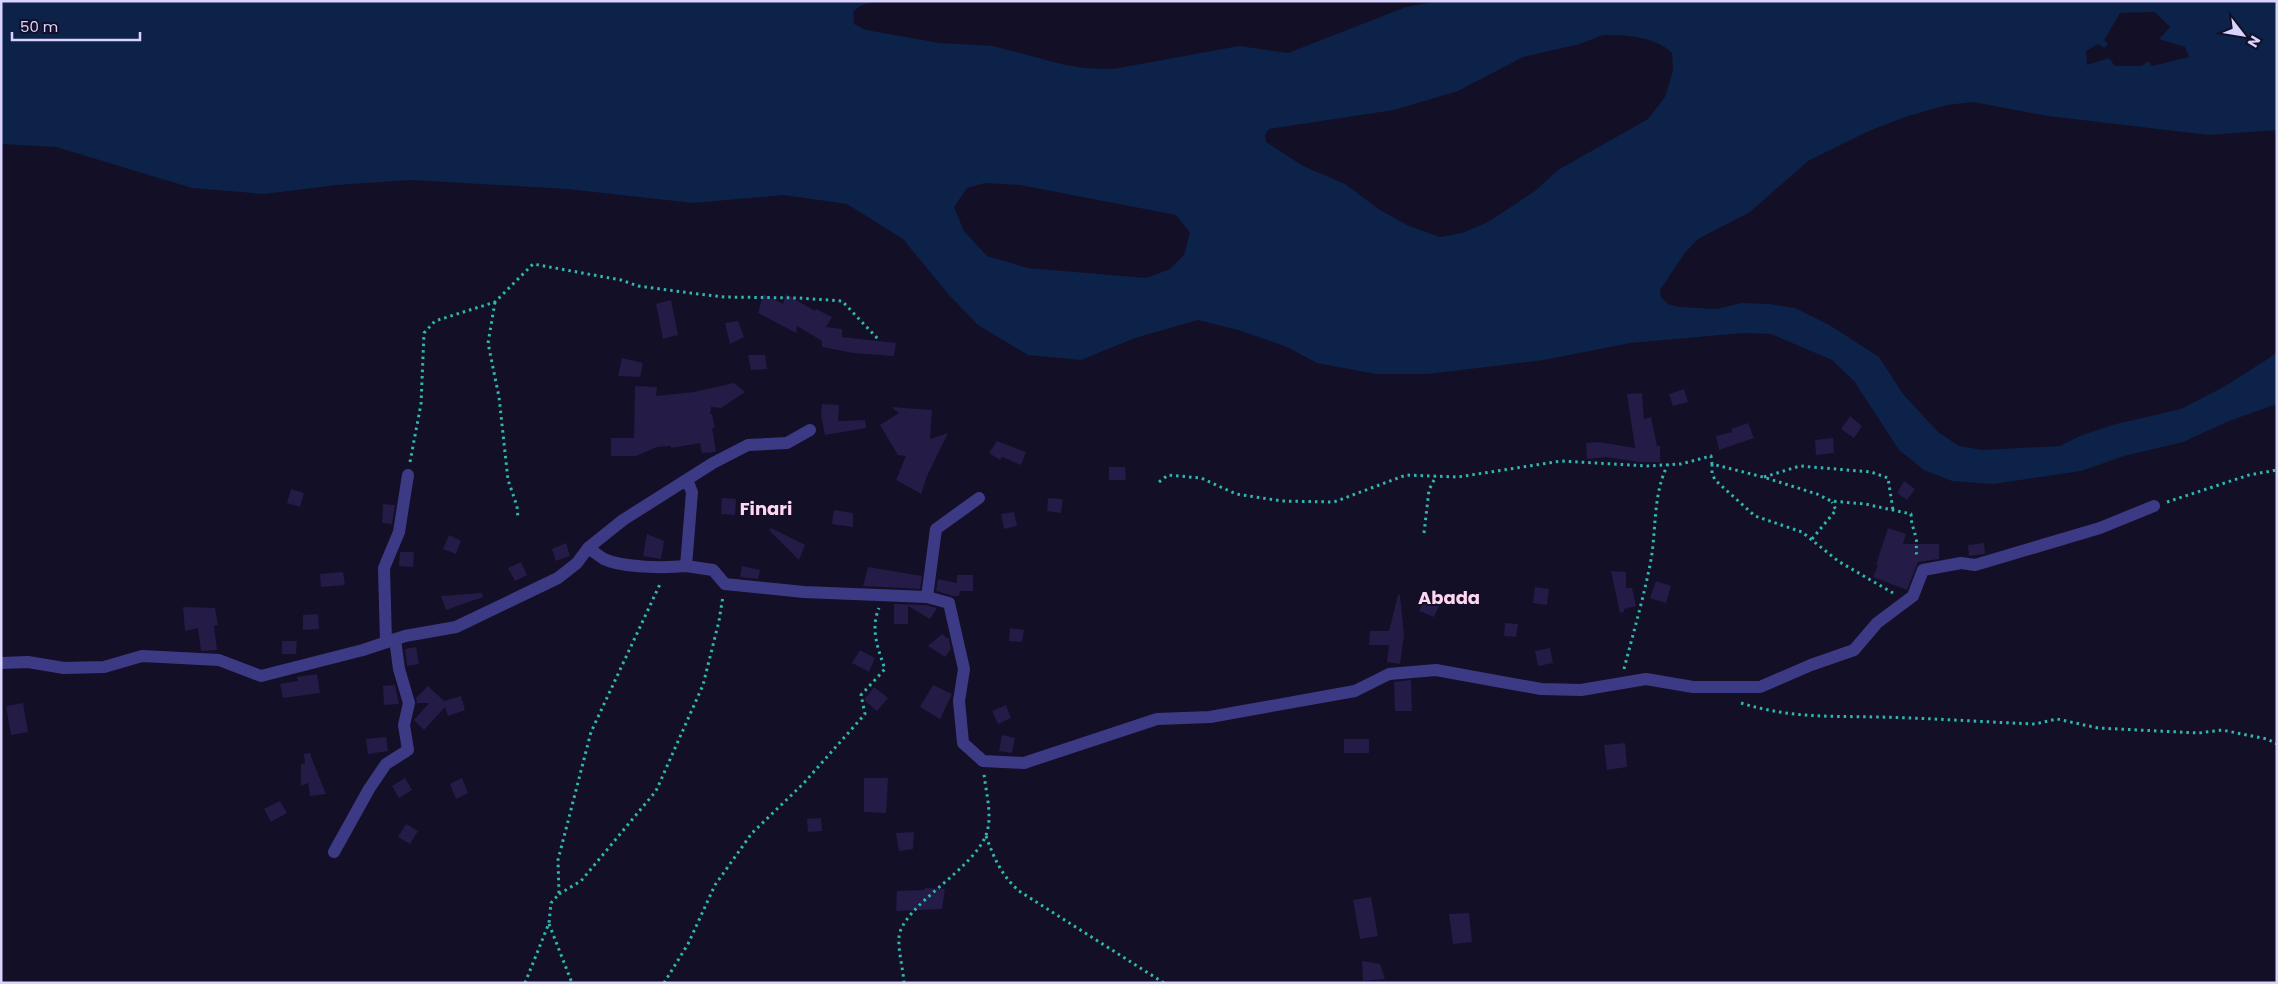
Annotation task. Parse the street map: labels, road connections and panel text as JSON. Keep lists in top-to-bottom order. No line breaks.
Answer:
{"districts":["Finari","Abada"],"scale_bar":"50 m","north":"bottom right"}
